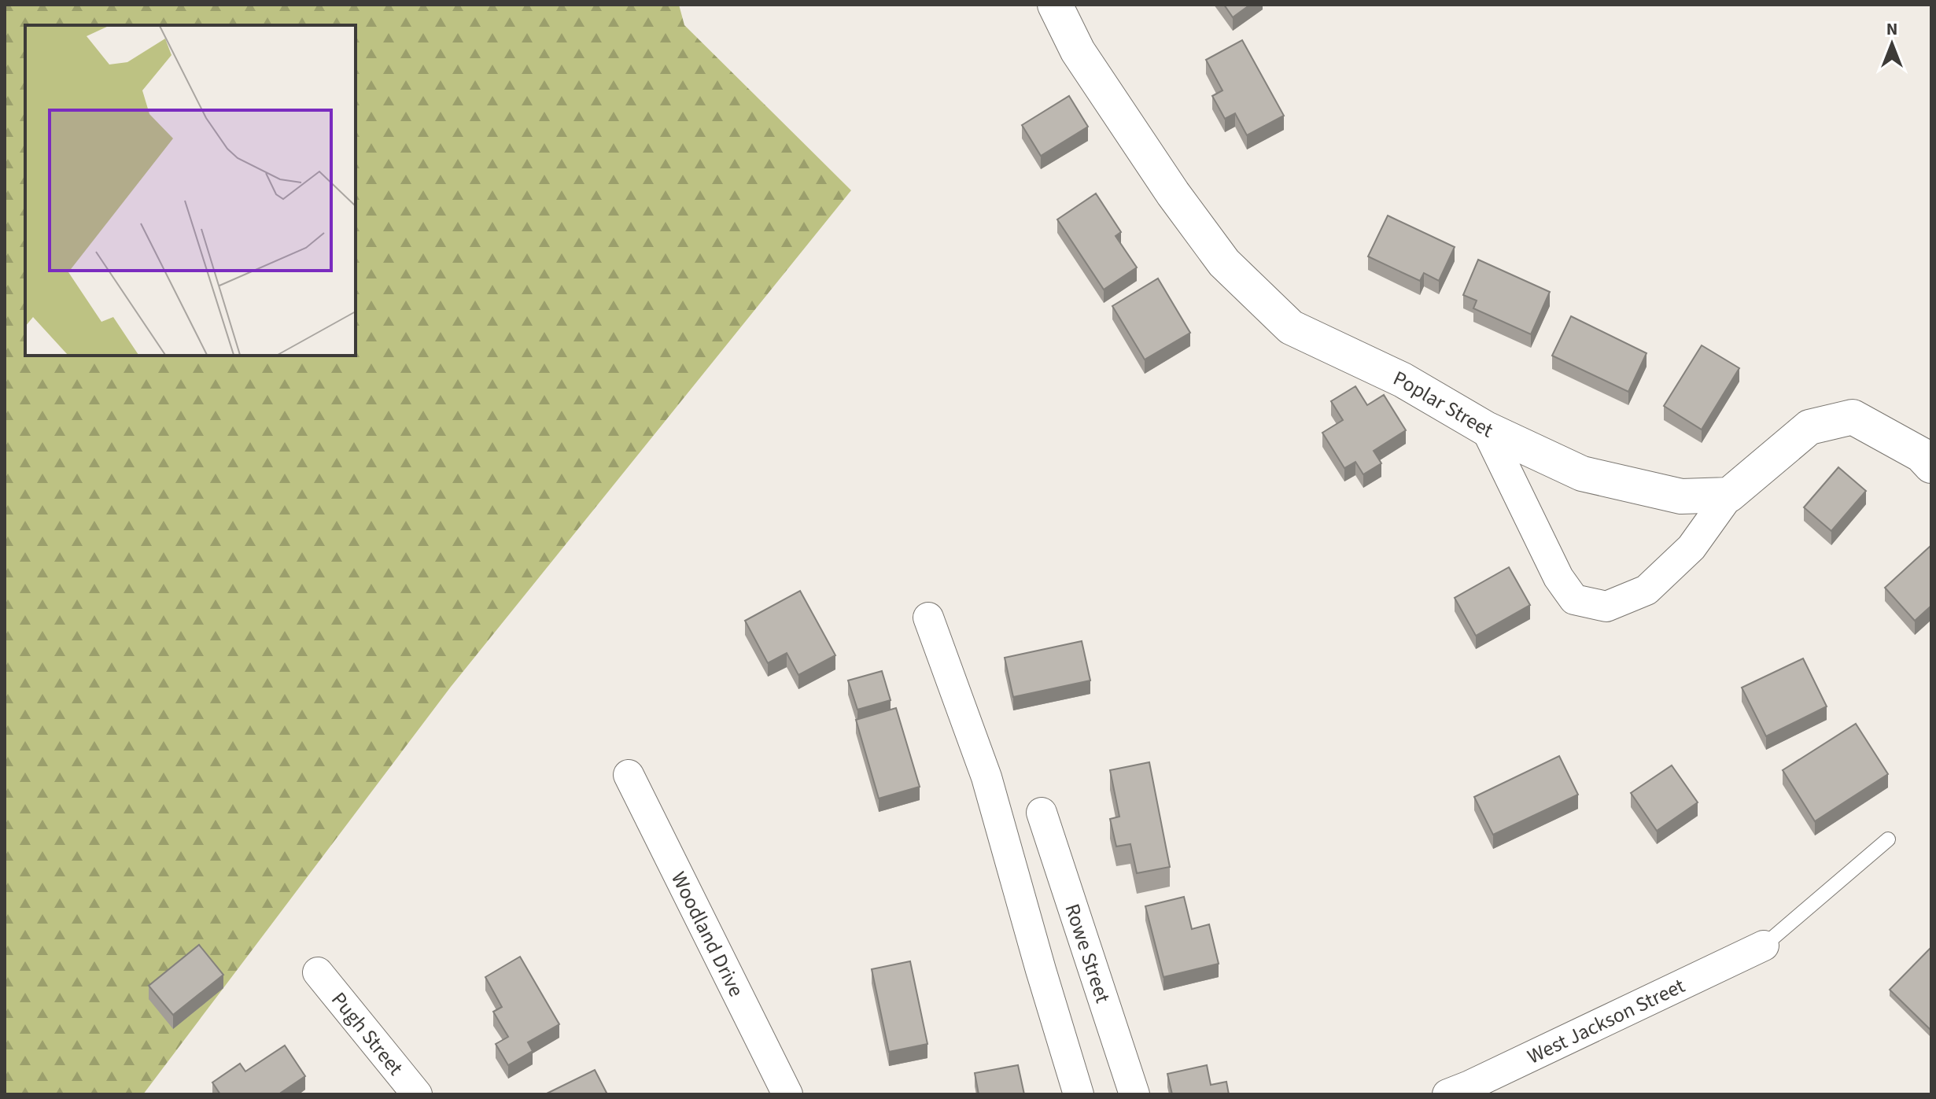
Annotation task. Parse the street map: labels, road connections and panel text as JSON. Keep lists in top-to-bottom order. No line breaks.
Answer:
{"streets":{"street":["Poplar Street","Woodland Drive","Rowe Street","West Jackson Street","Pugh Street"]},"north":"top"}
